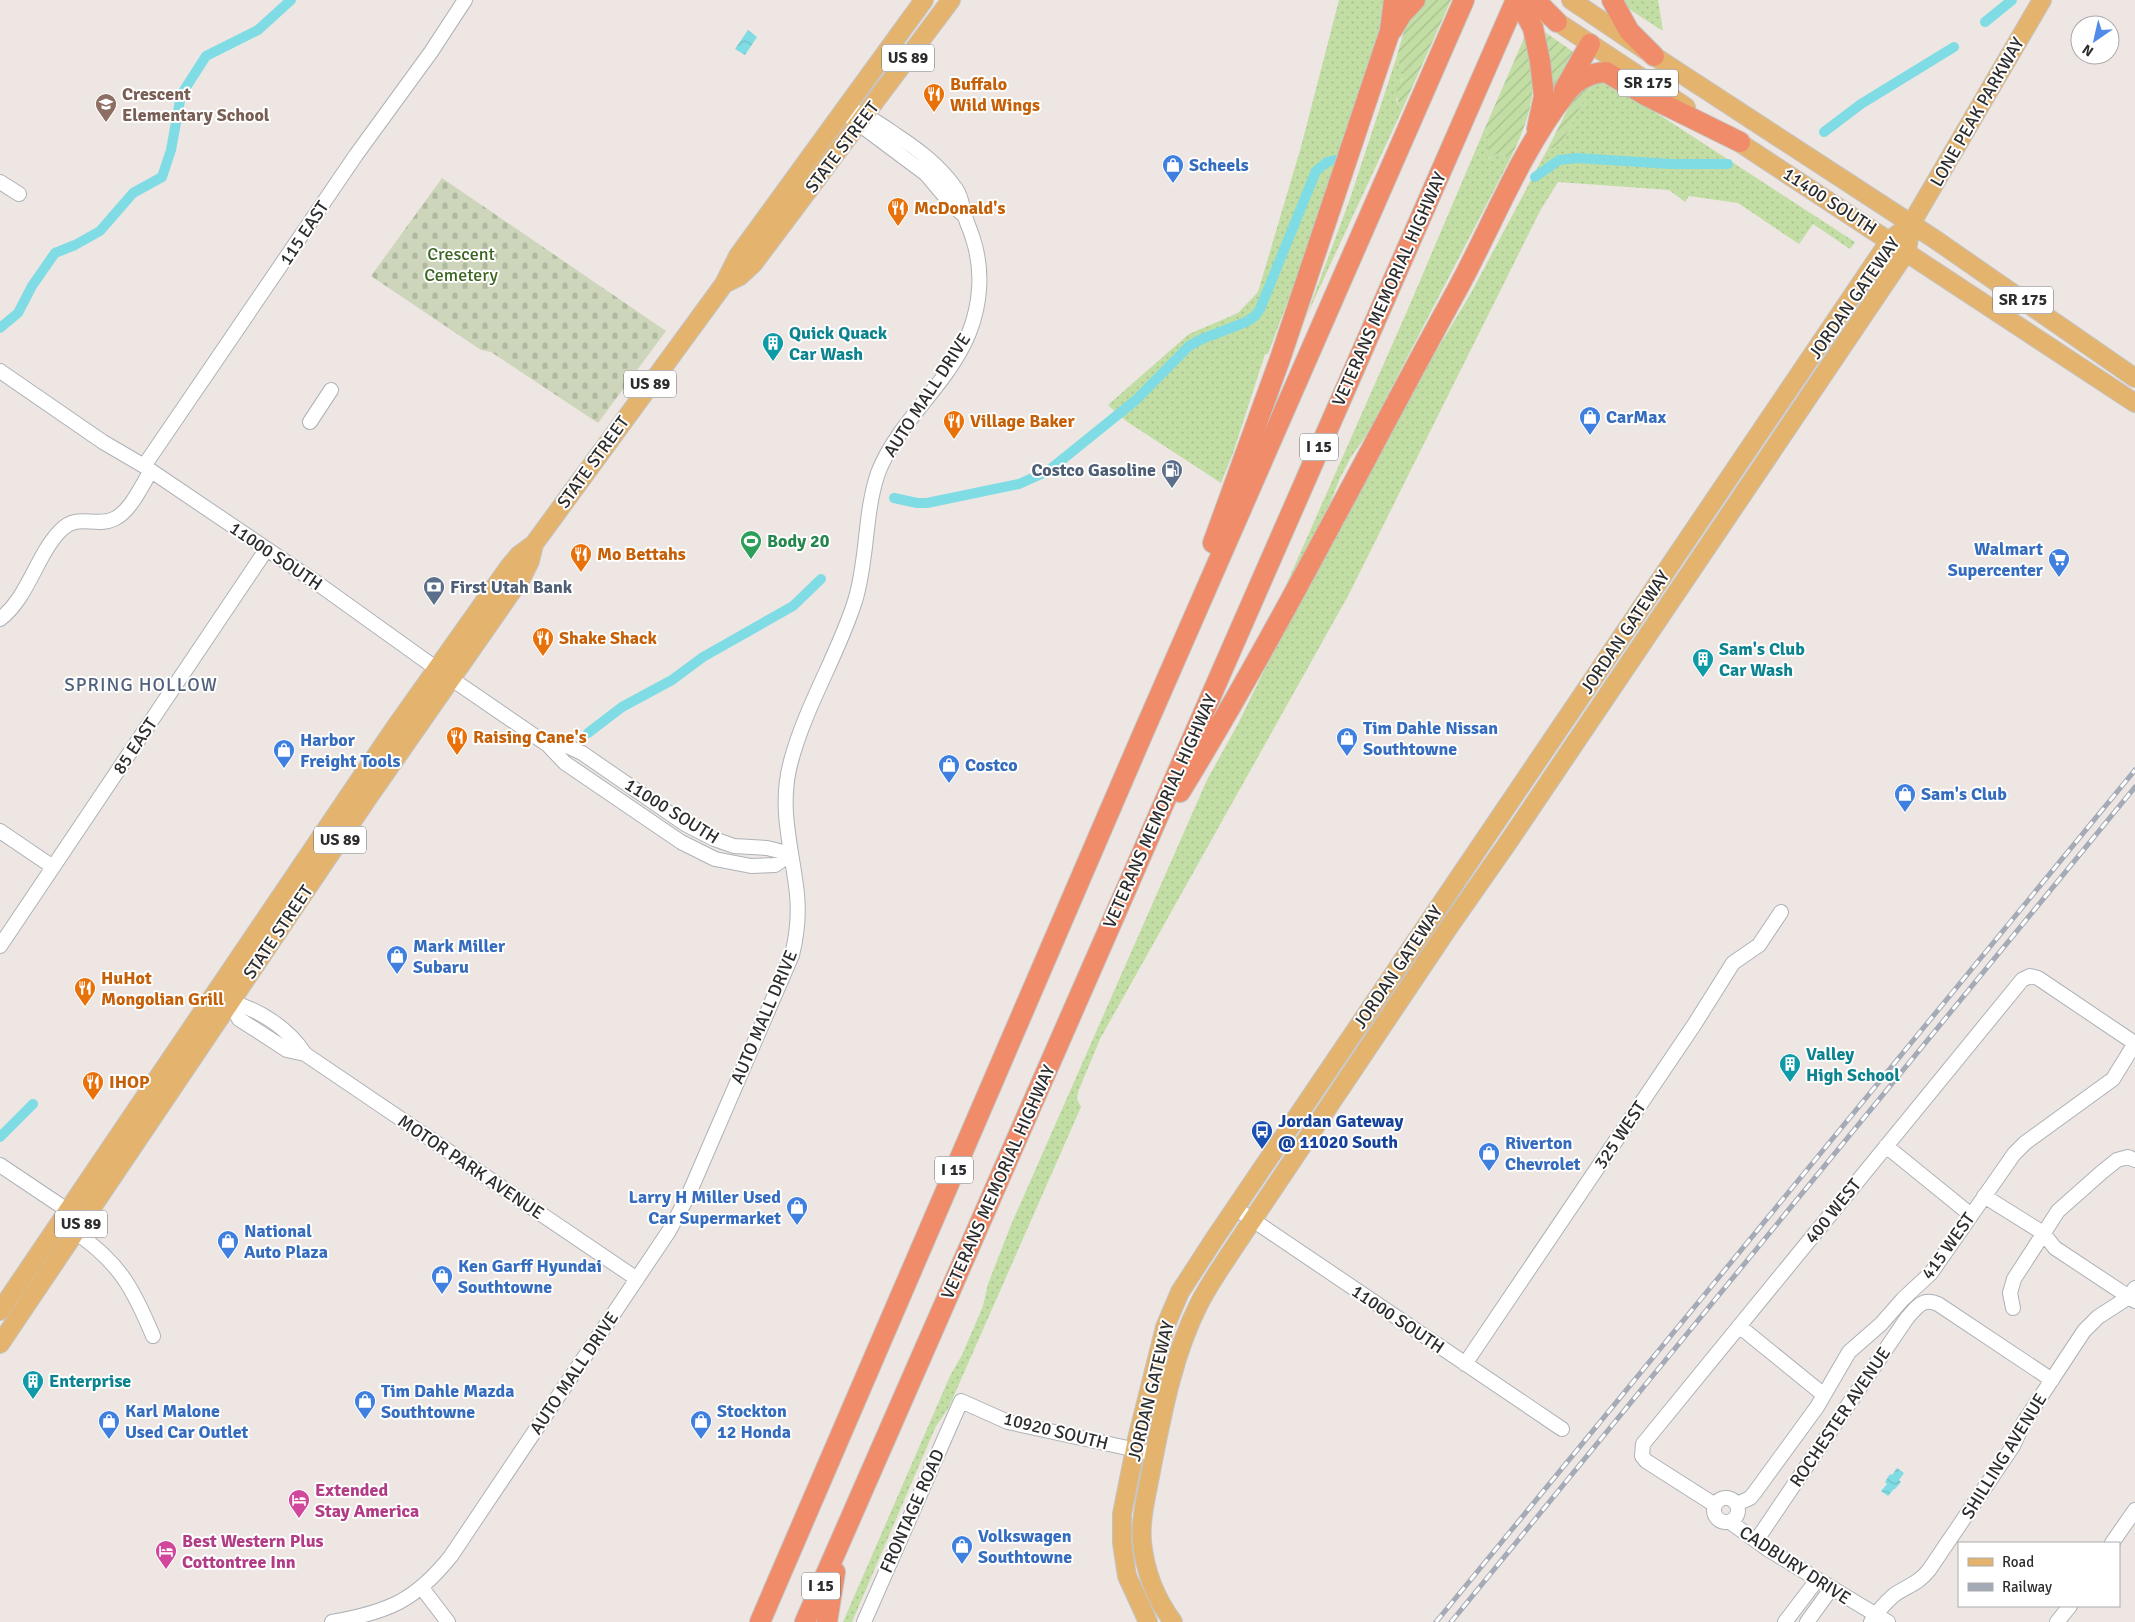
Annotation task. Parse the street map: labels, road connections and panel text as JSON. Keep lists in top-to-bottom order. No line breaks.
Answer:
{"streets":{"highway":["VETERANS MEMORIAL HIGHWAY","I 15"],"main road":["US 89","SR 175","LONE PEAK PARKWAY","STATE STREET","11400 SOUTH","JORDAN GATEWAY"],"street":["115 EAST","AUTO MALL DRIVE","11000 SOUTH","85 EAST","325 WEST","MOTOR PARK AVENUE","400 WEST","415 WEST","ROCHESTER AVENUE","10920 SOUTH","SHILLING AVENUE","FRONTAGE ROAD","CADBURY DRIVE"]},"crossings":[["LONE PEAK PARKWAY","11400 SOUTH"],["LONE PEAK PARKWAY","JORDAN GATEWAY"],["STATE STREET","AUTO MALL DRIVE"],["STATE STREET","11000 SOUTH"],["STATE STREET","MOTOR PARK AVENUE"],["11400 SOUTH","JORDAN GATEWAY"],["115 EAST","11000 SOUTH"],["JORDAN GATEWAY","11000 SOUTH"],["JORDAN GATEWAY","10920 SOUTH"],["AUTO MALL DRIVE","11000 SOUTH"],["AUTO MALL DRIVE","MOTOR PARK AVENUE"],["11000 SOUTH","85 EAST"],["11000 SOUTH","325 WEST"],["400 WEST","415 WEST"],["400 WEST","CADBURY DRIVE"],["415 WEST","CADBURY DRIVE"],["ROCHESTER AVENUE","SHILLING AVENUE"],["ROCHESTER AVENUE","CADBURY DRIVE"],["10920 SOUTH","FRONTAGE ROAD"],["SHILLING AVENUE","CADBURY DRIVE"]],"districts":["SPRING HOLLOW"],"parks":["Crescent Cemetery"],"places":{"restaurant":["Buffalo Wild Wings","McDonald's","Village Baker","Mo Bettahs","Shake Shack","Raising Cane's","HuHot Mongolian Grill","IHOP"],"school or university":["Crescent Elementary School"],"shop":["Scheels","CarMax","Tim Dahle Nissan Southtowne","Harbor Freight Tools","Costco","Sam's Club","Mark Miller Subaru","Riverton Chevrolet","Larry H Miller Used Car Supermarket","National Auto Plaza","Ken Garff Hyundai Southtowne","Tim Dahle Mazda Southtowne","Karl Malone Used Car Outlet","Stockton 12 Honda","Volkswagen Southtowne"],"building":["Quick Quack Car Wash","Sam's Club Car Wash","Valley High School","Enterprise"],"fuel station":["Costco Gasoline"],"sports":["Body 20"],"supermarket":["Walmart Supercenter"],"bank":["First Utah Bank"],"bus stop":["Jordan Gateway @ 11020 South"],"hotel":["Extended Stay America","Best Western Plus Cottontree Inn"]},"legend":["Road","Railway"],"north":"bottom left"}
